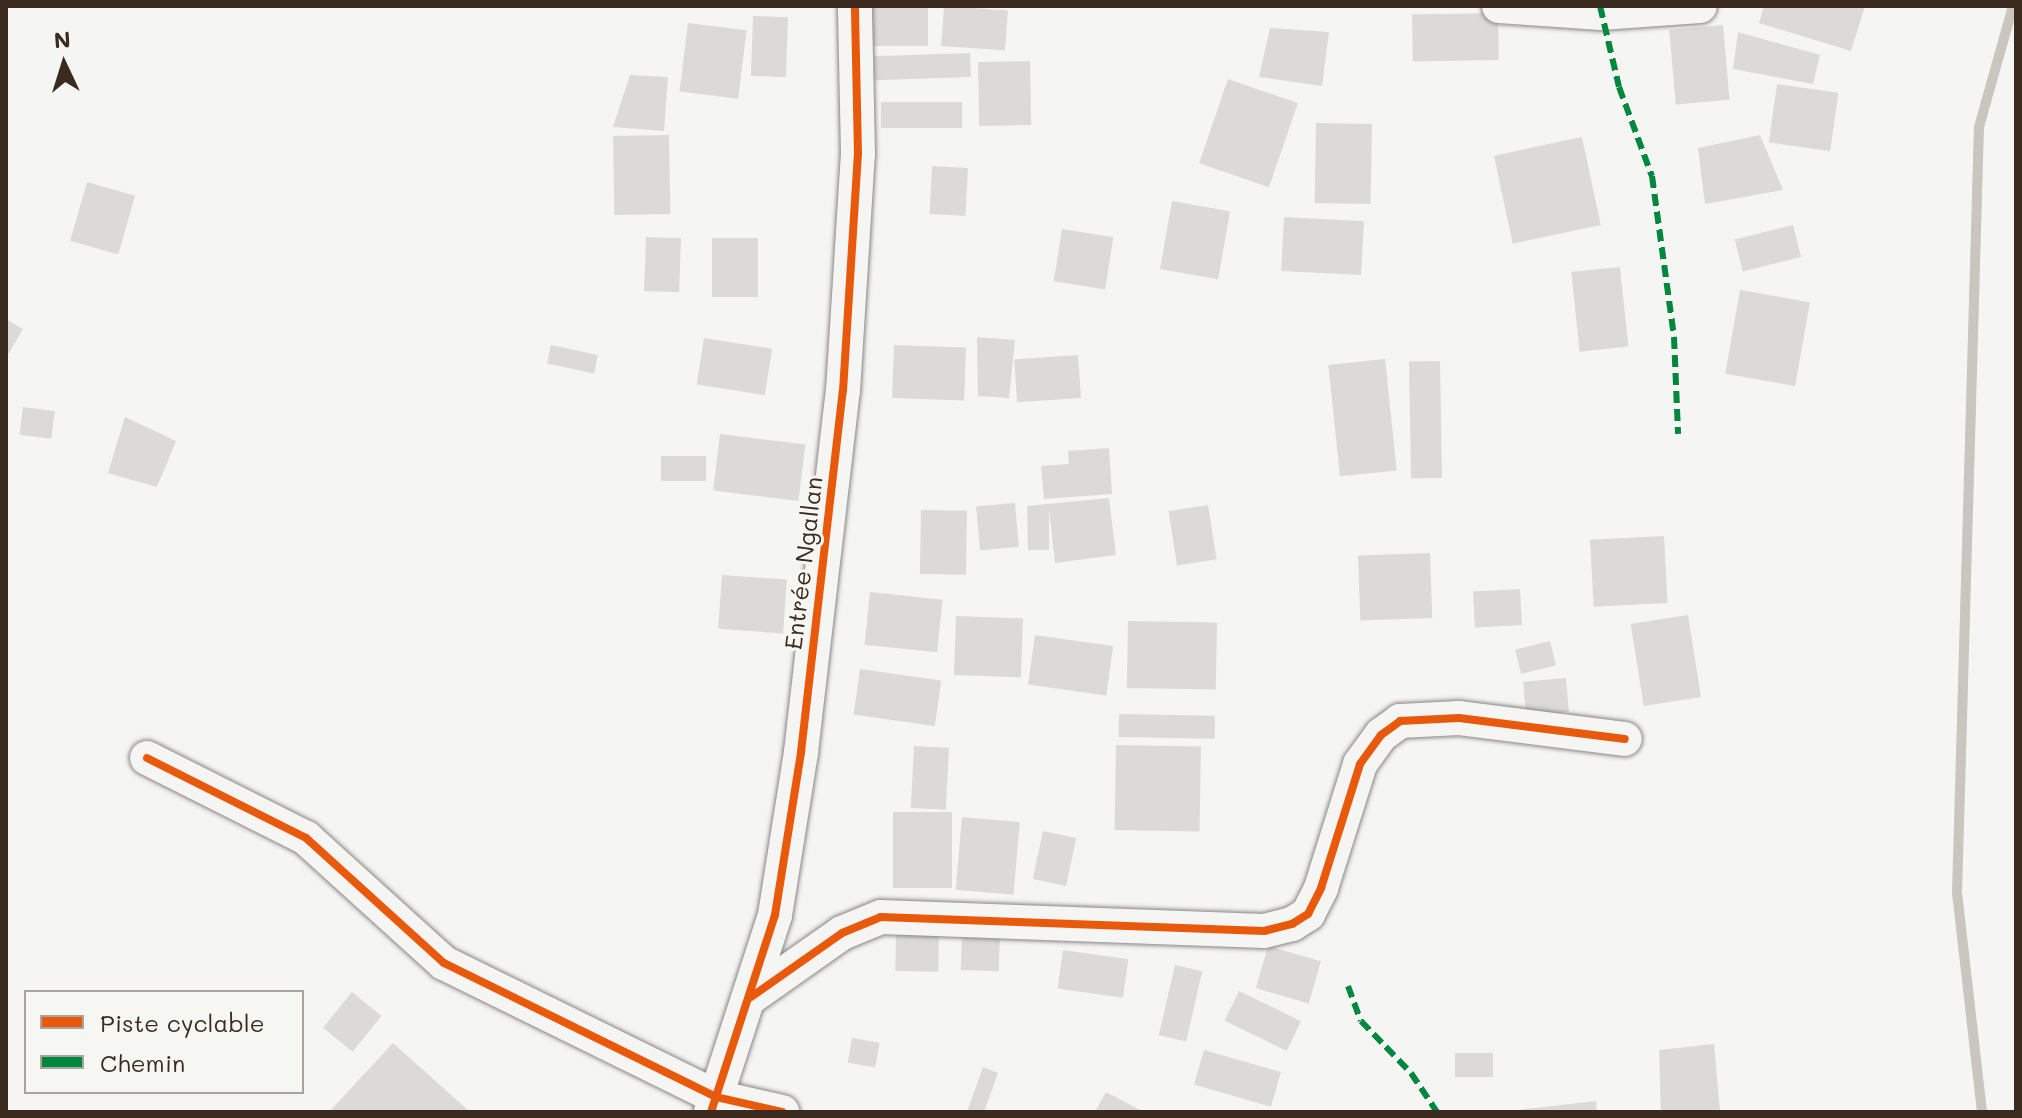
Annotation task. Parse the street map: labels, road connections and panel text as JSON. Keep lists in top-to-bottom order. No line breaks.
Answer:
{"streets":{"street":["Entrée Ngallan"]},"legend":["Piste cyclable","Chemin"],"north":"top"}
